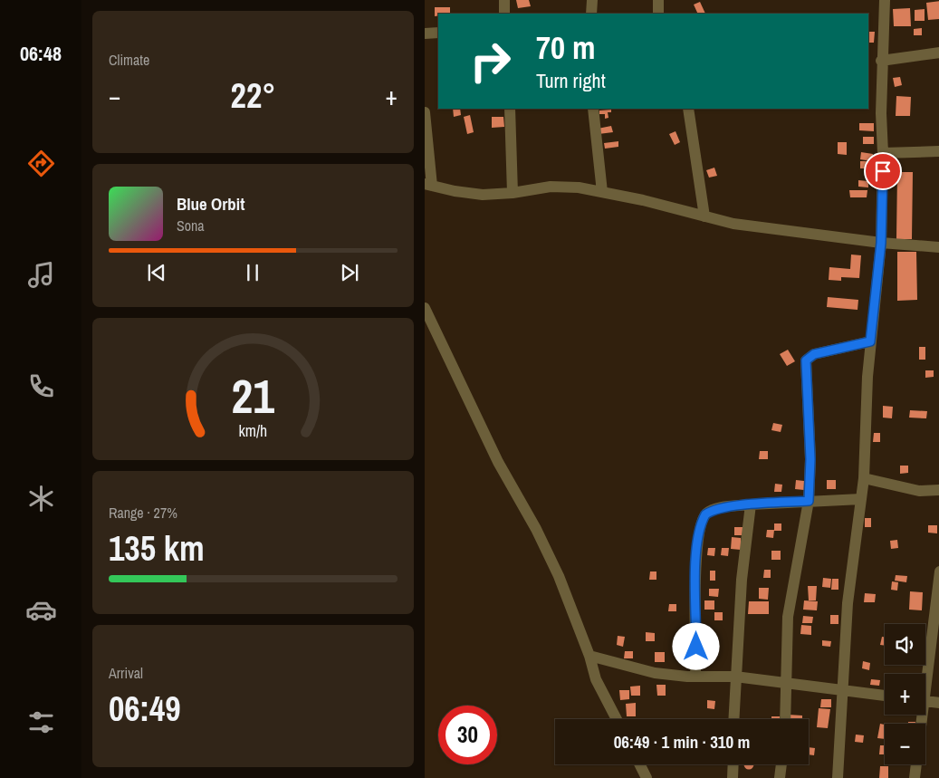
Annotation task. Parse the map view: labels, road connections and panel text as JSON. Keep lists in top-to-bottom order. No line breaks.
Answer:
{"page":{"tabs":"06:48","tile":["Climate",["Range · 27%","135 km"],["Arrival","06:49"]],"turn":["70 m","Turn right"],"heat":["−","22°","+"],"song":["Blue Orbit","Sona"],"map_buttons":["+","−"],"limit":"30","trip":"06:49 · 1 min · 310 m","gauge":["21","km/h"]}}
